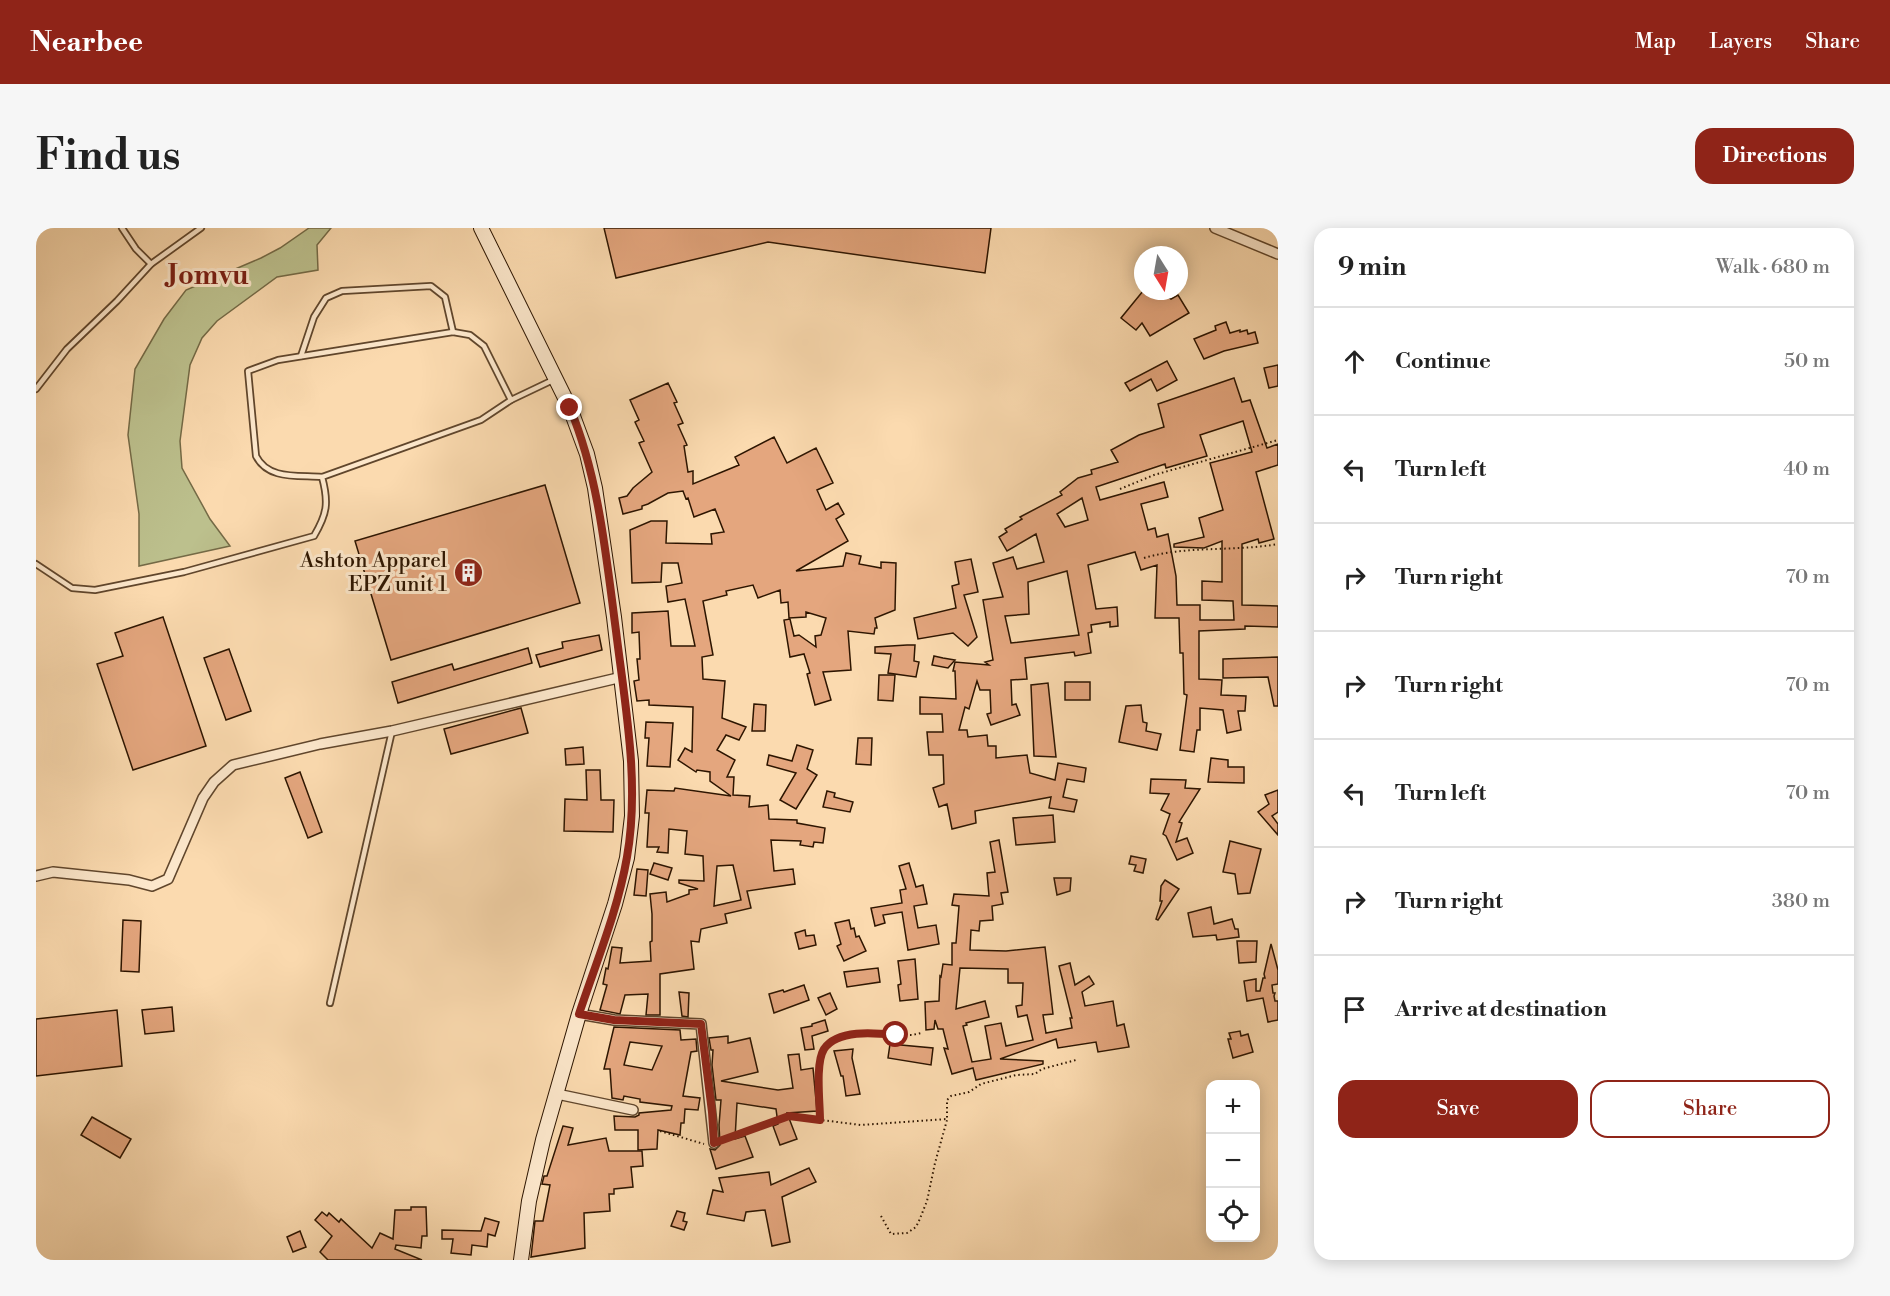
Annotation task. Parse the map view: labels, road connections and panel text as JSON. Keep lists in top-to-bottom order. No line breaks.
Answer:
{"districts":["Jomvu"],"places":{"building":["Ashton Apparel EPZ unit 1"]},"north":"bottom","page":{"header":"Nearbee","nav":["Map","Layers","Share"],"buttons":["Directions",["Save","Share"]],"title":"Find us","heading":["9 min","Walk · 680 m"],"list":[["Continue","50 m"],["Turn left","40 m"],["Turn right","70 m"],["Turn right","70 m"],["Turn left","70 m"],["Turn right","380 m"],"Arrive at destination"],"map_buttons":["+","−"]}}
